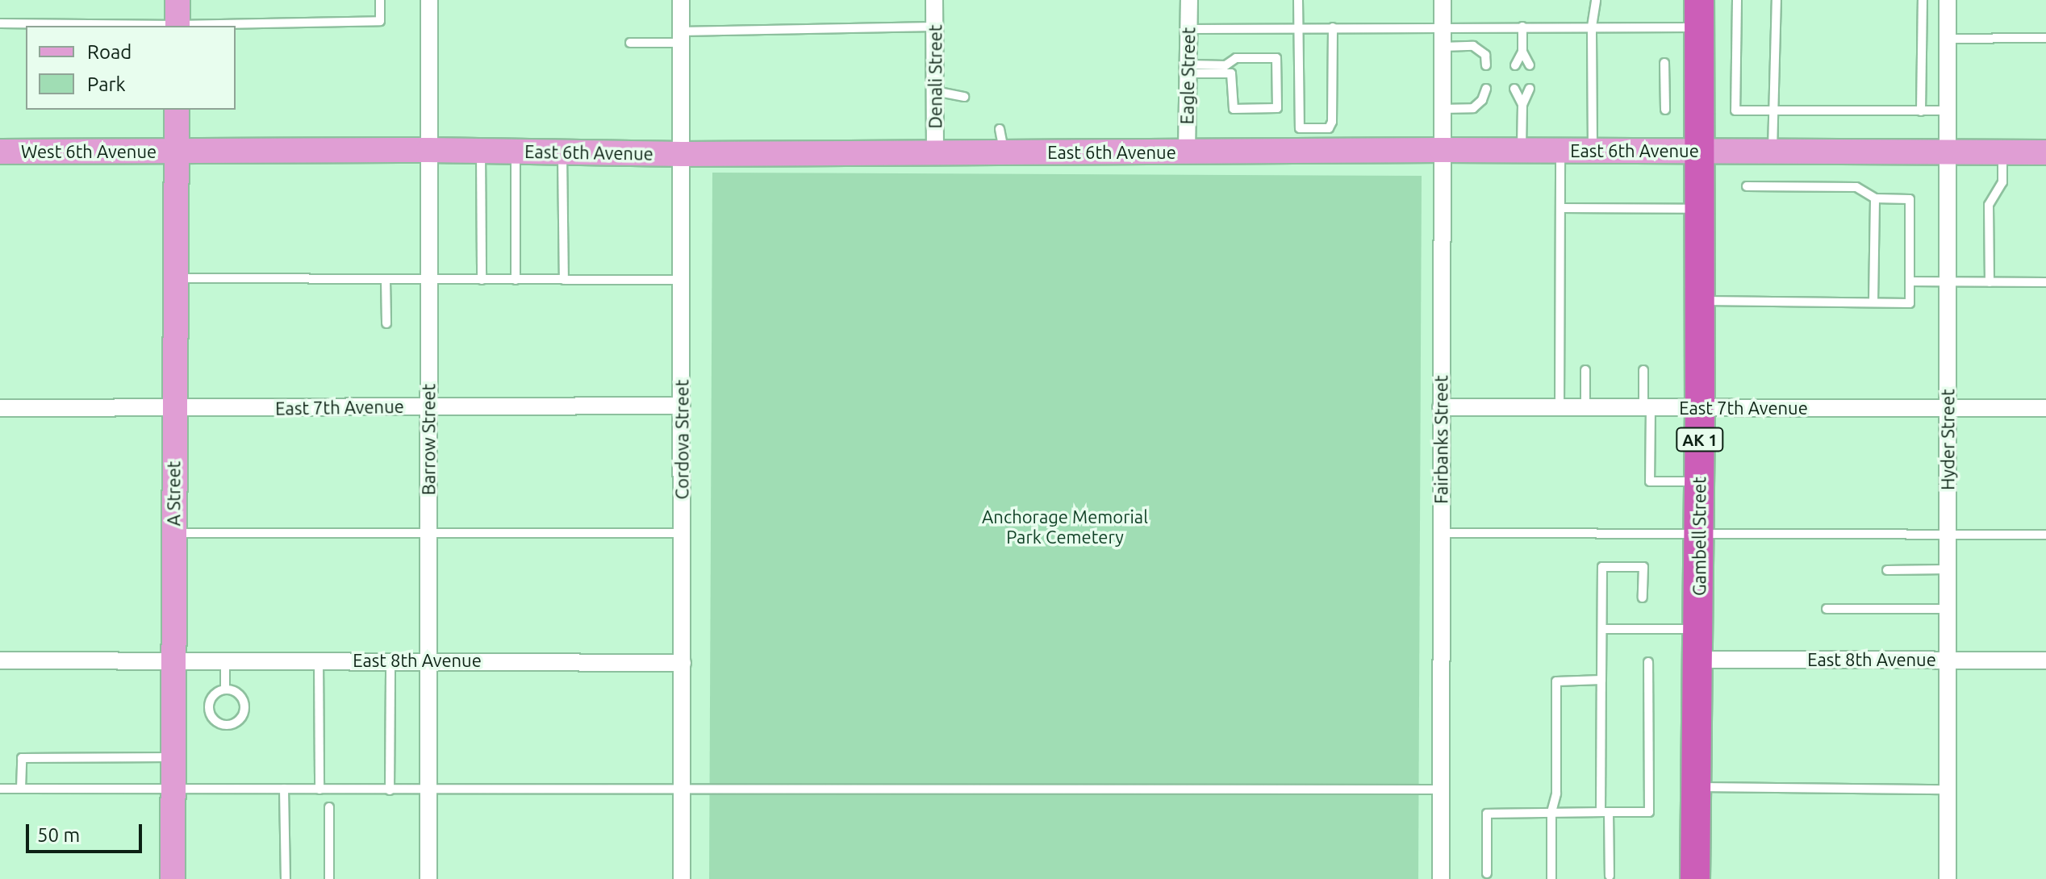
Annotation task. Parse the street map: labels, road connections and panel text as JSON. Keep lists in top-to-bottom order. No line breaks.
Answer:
{"streets":{"highway":["AK 1","Gambell Street"],"main road":["East 6th Avenue","West 6th Avenue","A Street"],"street":["Eagle Street","Denali Street","East 7th Avenue","Barrow Street","Cordova Street","Fairbanks Street","Hyder Street","East 8th Avenue"]},"crossings":[["Eagle Street","East 6th Avenue"],["Denali Street","East 6th Avenue"],["East 6th Avenue","West 6th Avenue"],["East 6th Avenue","Barrow Street"],["East 6th Avenue","Cordova Street"],["East 6th Avenue","Fairbanks Street"],["East 6th Avenue","Hyder Street"],["East 6th Avenue","A Street"],["East 6th Avenue","Gambell Street"],["West 6th Avenue","A Street"],["East 7th Avenue","Barrow Street"],["East 7th Avenue","Cordova Street"],["East 7th Avenue","Fairbanks Street"],["East 7th Avenue","Hyder Street"],["East 7th Avenue","A Street"],["East 7th Avenue","Gambell Street"],["Barrow Street","East 8th Avenue"],["Cordova Street","East 8th Avenue"],["Hyder Street","East 8th Avenue"],["A Street","East 8th Avenue"],["Gambell Street","East 8th Avenue"]],"parks":["Anchorage Memorial Park Cemetery"],"legend":["Road","Park"],"scale_bar":"50 m"}
